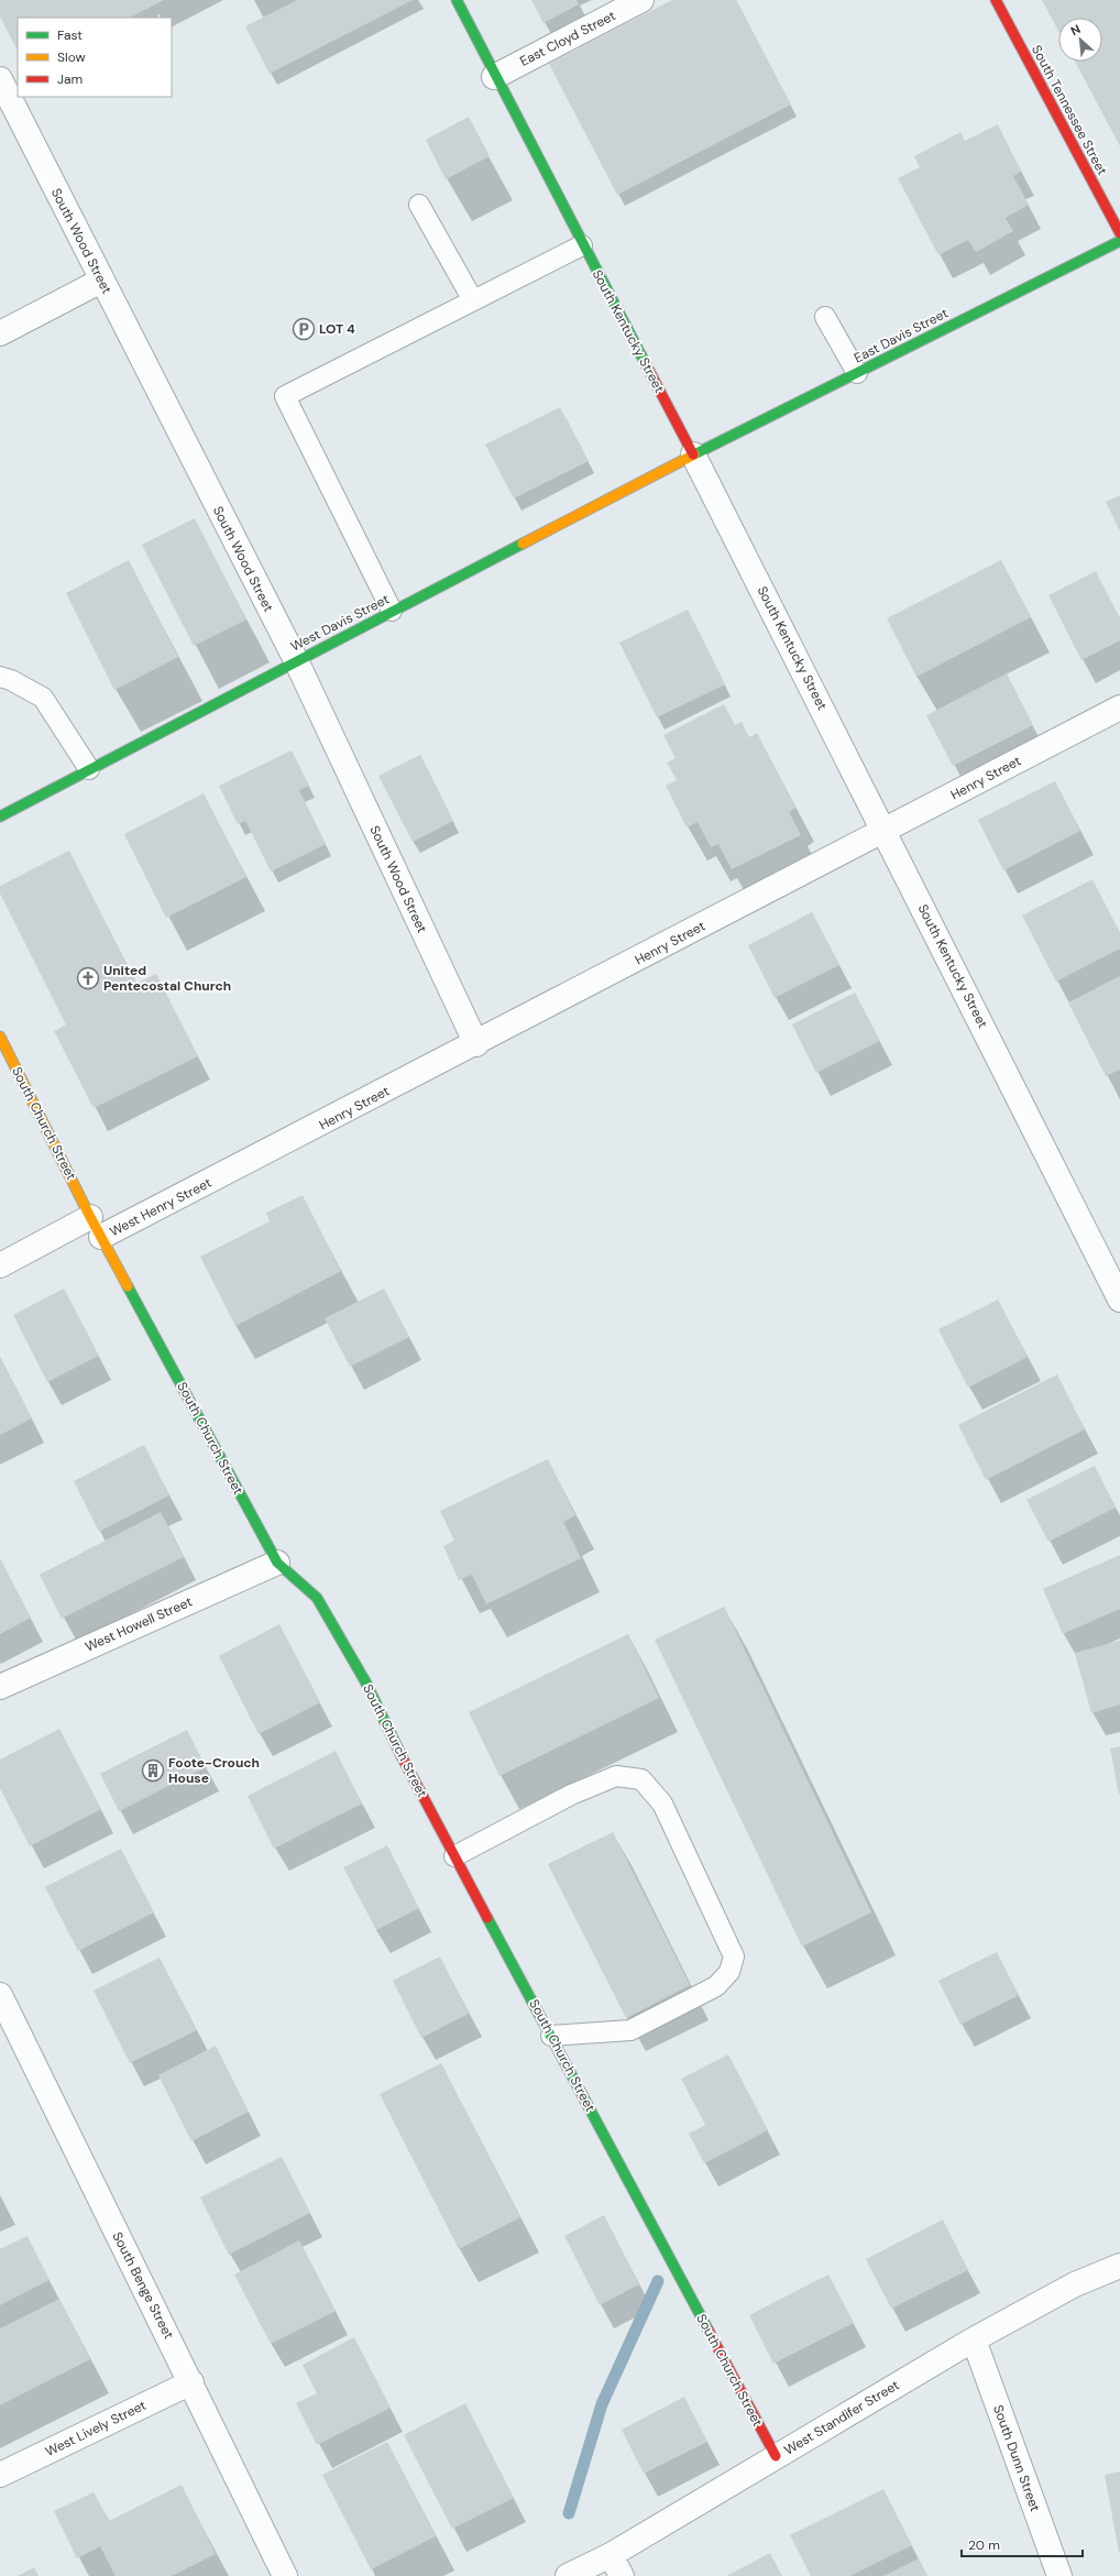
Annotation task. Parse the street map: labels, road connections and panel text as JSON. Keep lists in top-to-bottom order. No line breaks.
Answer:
{"streets":{"street":["East Cloyd Street","South Tennessee Street","South Wood Street","South Kentucky Street","East Davis Street","West Davis Street","Henry Street","South Church Street","West Henry Street","West Howell Street","South Benge Street","West Standifer Street","West Lively Street","South Dunn Street"]},"crossings":[["East Cloyd Street","South Kentucky Street"],["South Wood Street","West Davis Street"],["South Wood Street","Henry Street"],["South Kentucky Street","East Davis Street"],["South Kentucky Street","West Davis Street"],["South Kentucky Street","Henry Street"],["East Davis Street","West Davis Street"],["Henry Street","West Henry Street"],["South Church Street","West Henry Street"],["South Church Street","West Howell Street"],["South Church Street","West Standifer Street"],["South Benge Street","West Lively Street"],["West Standifer Street","South Dunn Street"]],"places":{"parking":["LOT 4"],"church":["United Pentecostal Church"],"building":["Foote-Crouch House"]},"legend":["Fast","Slow","Jam"],"scale_bar":"20 m","north":"top left"}
